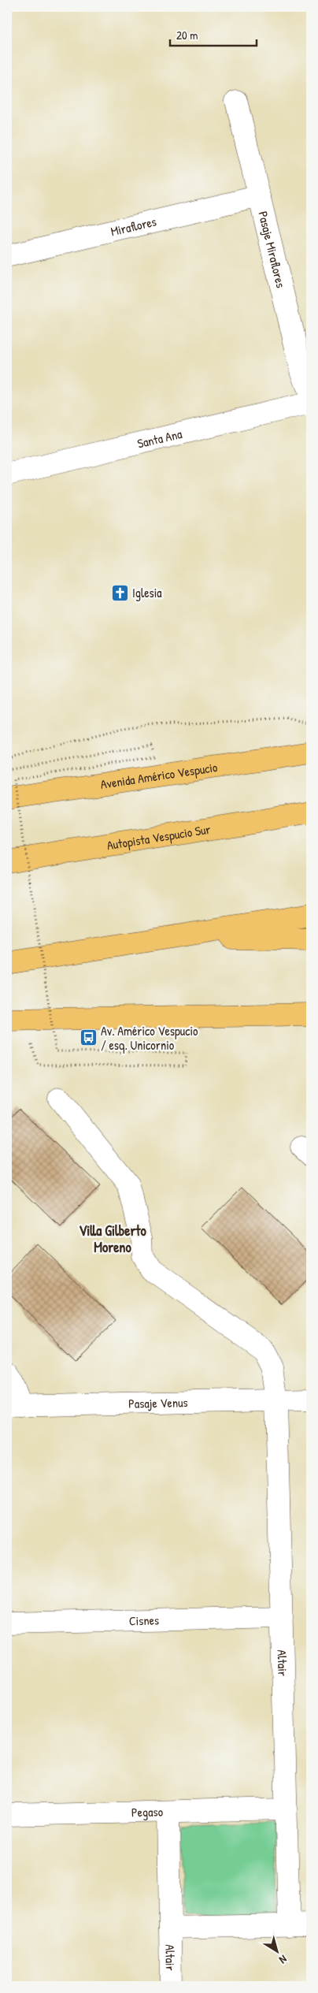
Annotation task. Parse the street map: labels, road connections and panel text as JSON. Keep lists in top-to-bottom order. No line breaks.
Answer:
{"streets":{"main road":["Avenida Américo Vespucio","Autopista Vespucio Sur"],"street":["Miraflores","Pasaje Miraflores","Santa Ana","Pasaje Venus","Cisnes","Altair","Pegaso"]},"crossings":[["Miraflores","Pasaje Miraflores"],["Pasaje Venus","Altair"],["Cisnes","Altair"],["Altair","Pegaso"]],"districts":["Villa Gilberto Moreno"],"places":{"church":["Iglesia"],"bus stop":["Av. Américo Vespucio / esq. Unicornio"]},"scale_bar":"20 m","north":"bottom right"}
